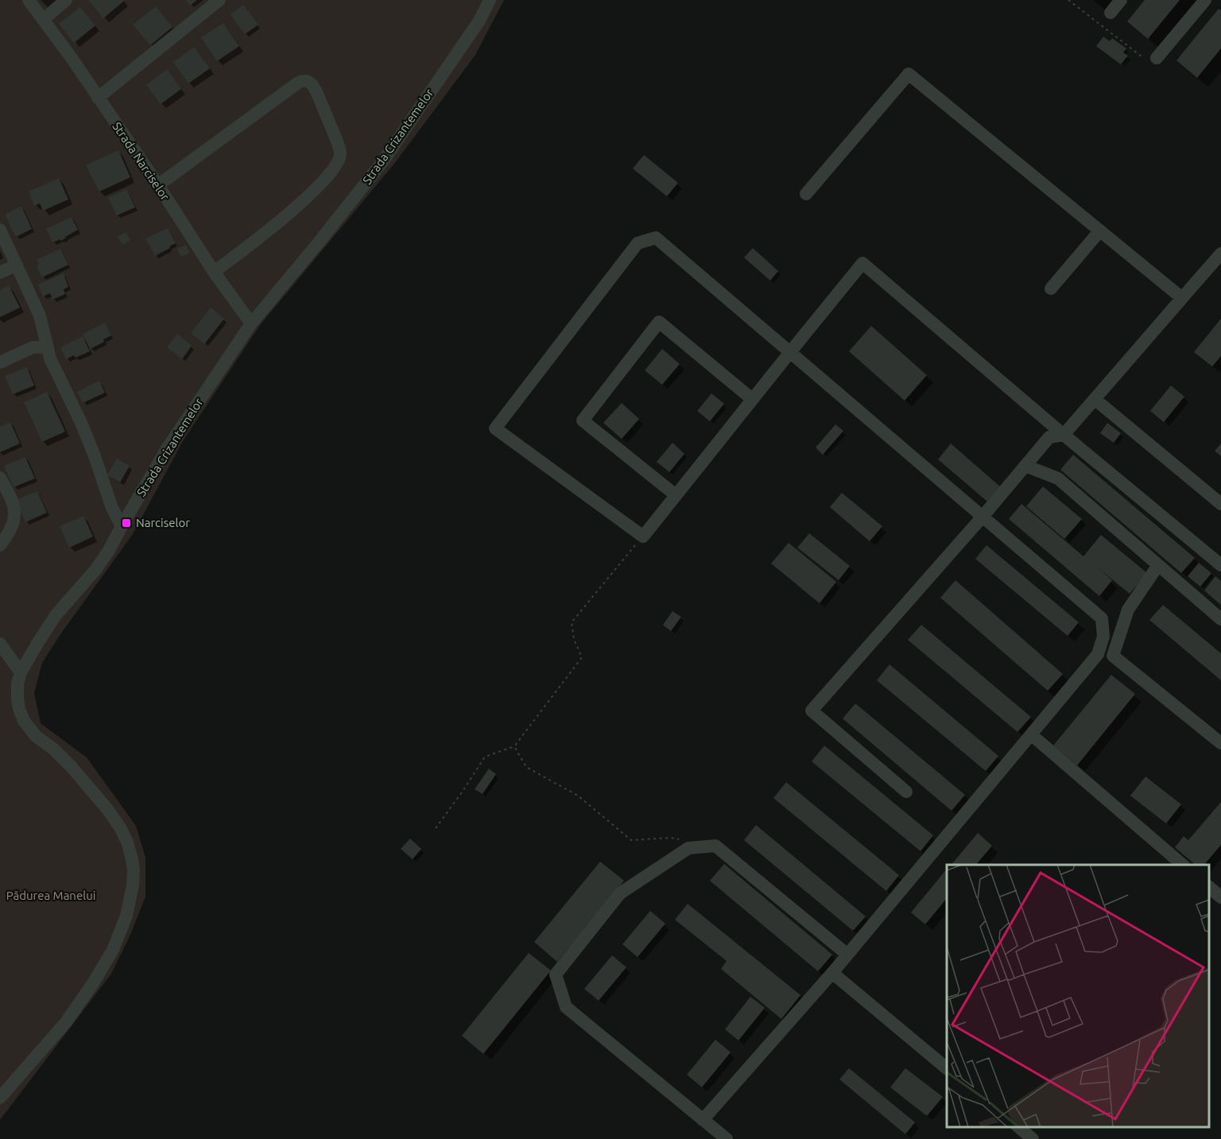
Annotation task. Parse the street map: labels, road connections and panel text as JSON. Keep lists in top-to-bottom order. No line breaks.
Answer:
{"streets":{"street":["Strada Crizantemelor","Strada Narciselor"]},"crossings":[["Strada Crizantemelor","Strada Narciselor"]],"parks":["Pădurea Manelui"],"places":{"transit":["Narciselor"]}}
